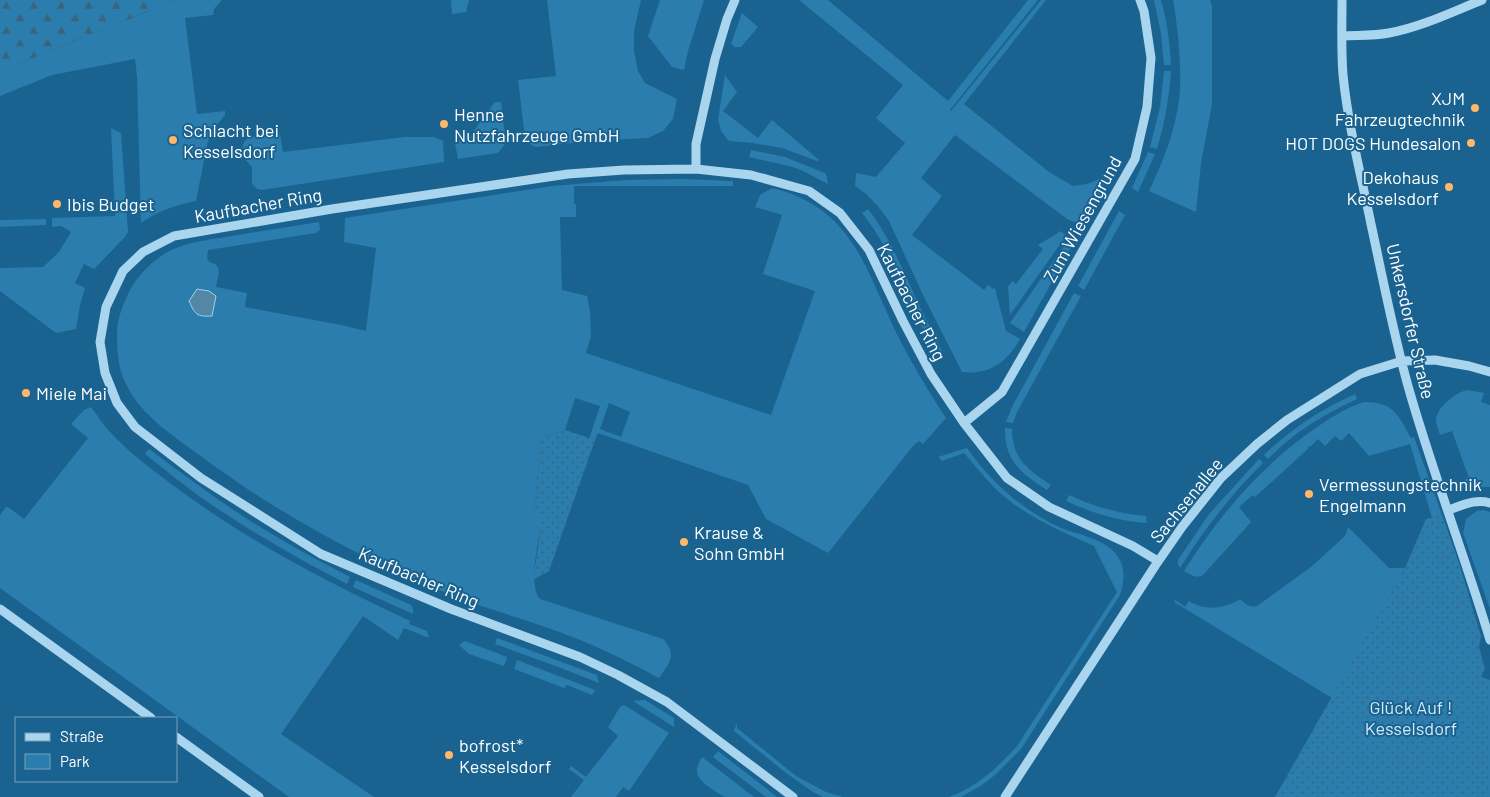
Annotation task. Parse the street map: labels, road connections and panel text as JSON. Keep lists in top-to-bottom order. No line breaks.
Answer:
{"streets":{"street":["Kaufbacher Ring","Zum Wiesengrund","Unkersdorfer Straße","Sachsenallee"]},"crossings":[["Kaufbacher Ring","Zum Wiesengrund"],["Kaufbacher Ring","Sachsenallee"],["Unkersdorfer Straße","Sachsenallee"]],"parks":["Glück Auf ! Kesselsdorf"],"places":["XJM Fahrzeugtechnik","Henne Nutzfahrzeuge GmbH","Schlacht bei Kesselsdorf","HOT DOGS Hundesalon","Dekohaus Kesselsdorf","Ibis Budget","Miele Mai","Vermessungstechnik Engelmann","Krause & Sohn GmbH","bofrost* Kesselsdorf"],"legend":["Straße","Park"]}
